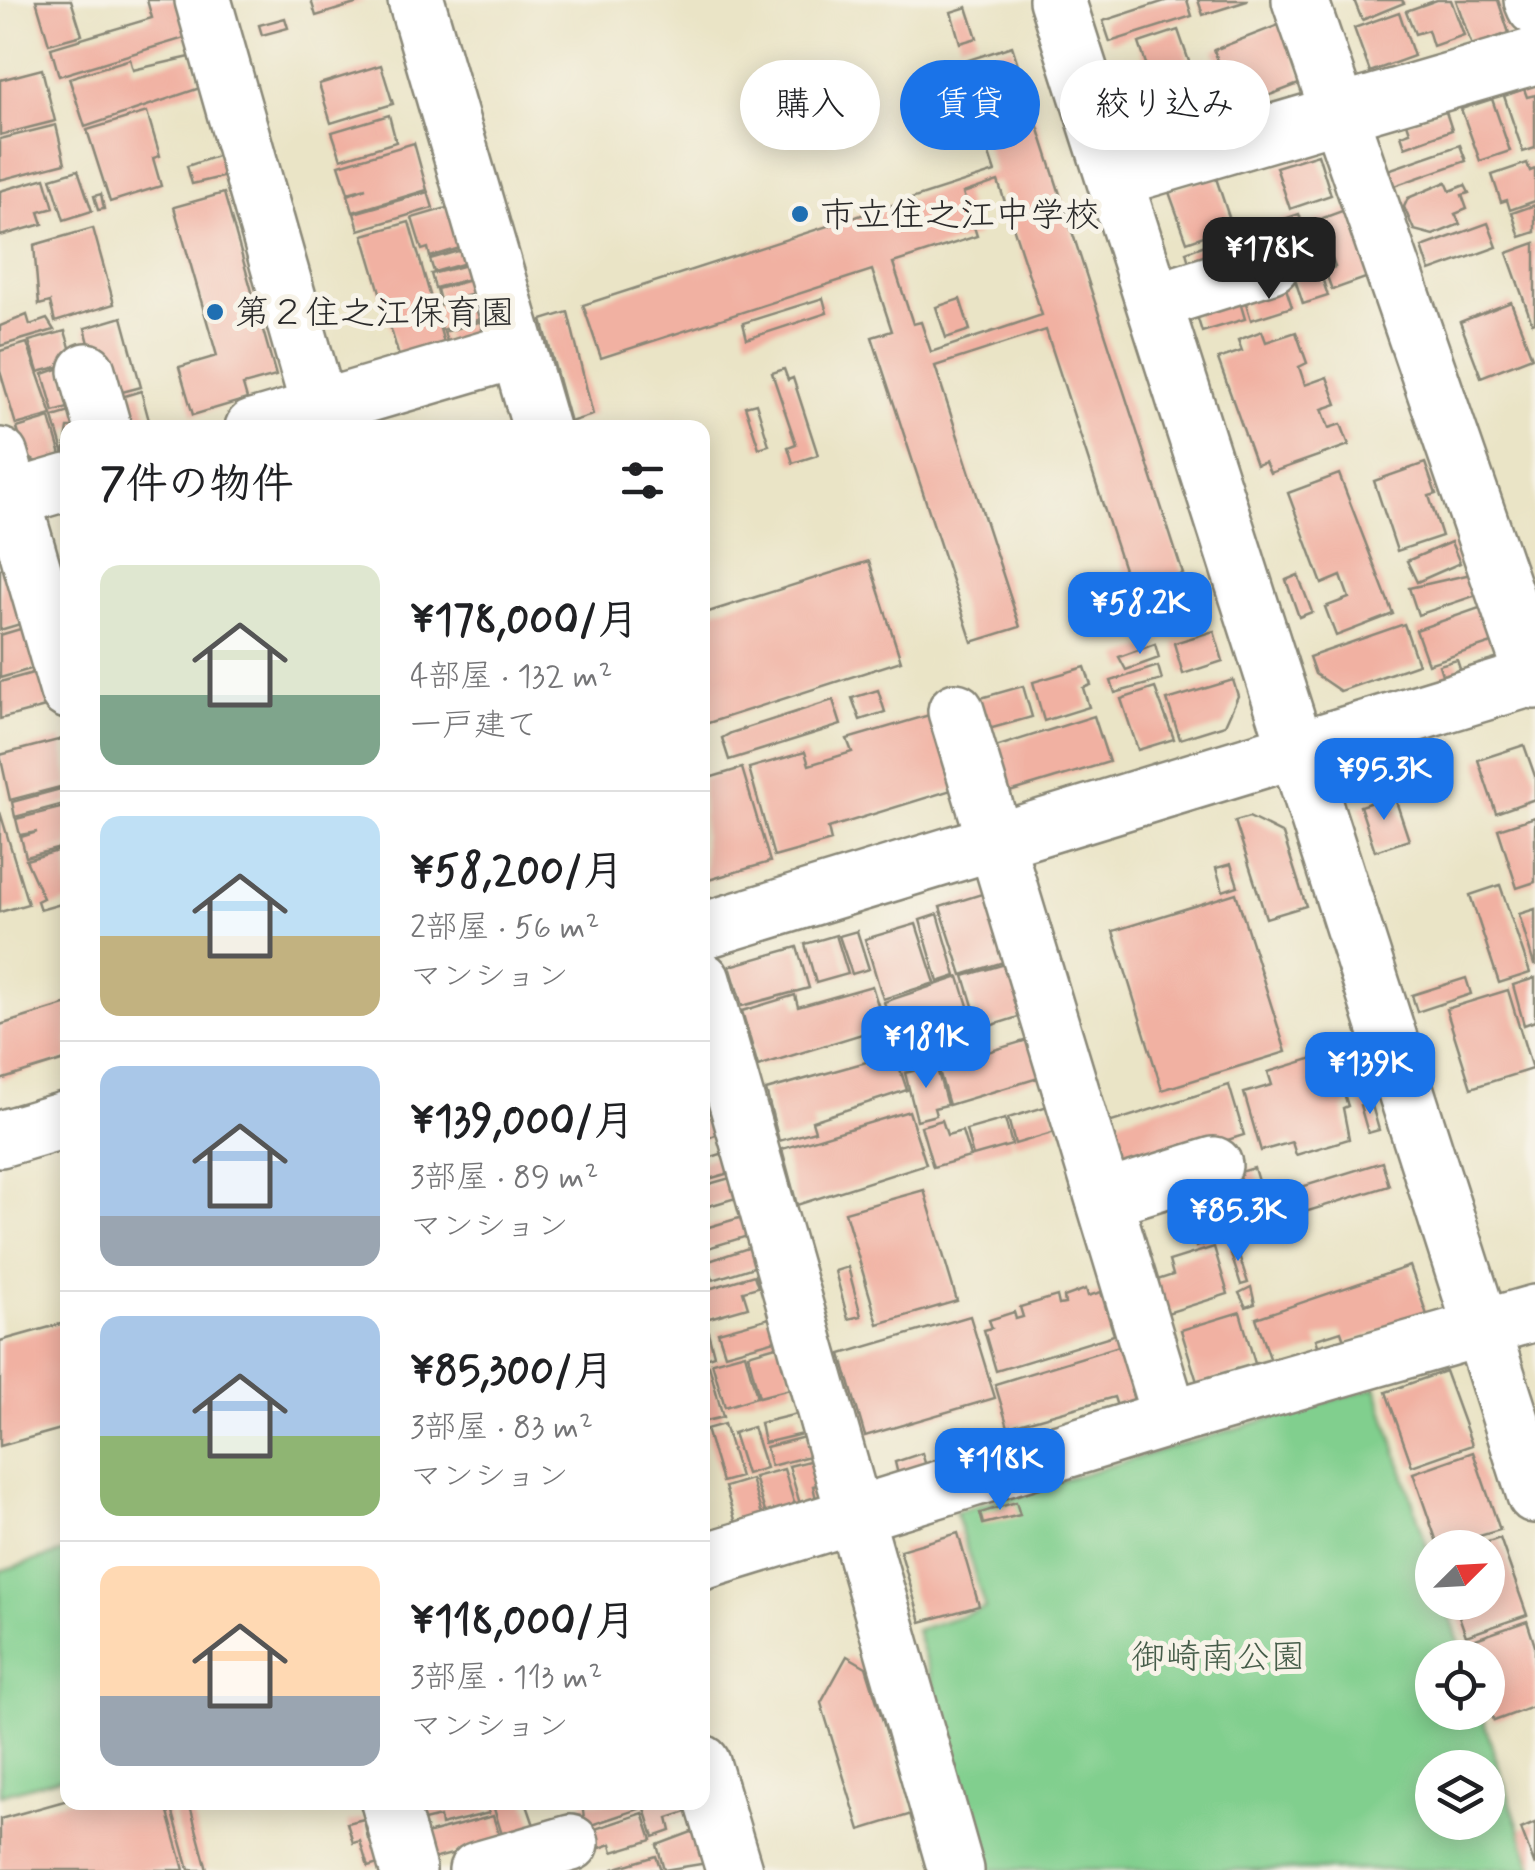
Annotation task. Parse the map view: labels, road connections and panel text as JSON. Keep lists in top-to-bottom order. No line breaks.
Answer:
{"parks":["御崎南公園"],"places":["市立住之江中学校","第２住之江保育園"],"north":"top right","page":{"chip":["購入","賃貸","絞り込み"],"price":["¥178K","¥58.2K","¥95.3K","¥181K","¥139K","¥85.3K","¥118K"],"heading":"7件の物件","list":[{"name":"¥178,000/月","note":"4部屋 · 132 m² · 一戸建て"},{"name":"¥58,200/月","note":"2部屋 · 56 m² · マンション"},{"name":"¥139,000/月","note":"3部屋 · 89 m² · マンション"},{"name":"¥85,300/月","note":"3部屋 · 83 m² · マンション"},{"name":"¥118,000/月","note":"3部屋 · 113 m² · マンション"}]}}
